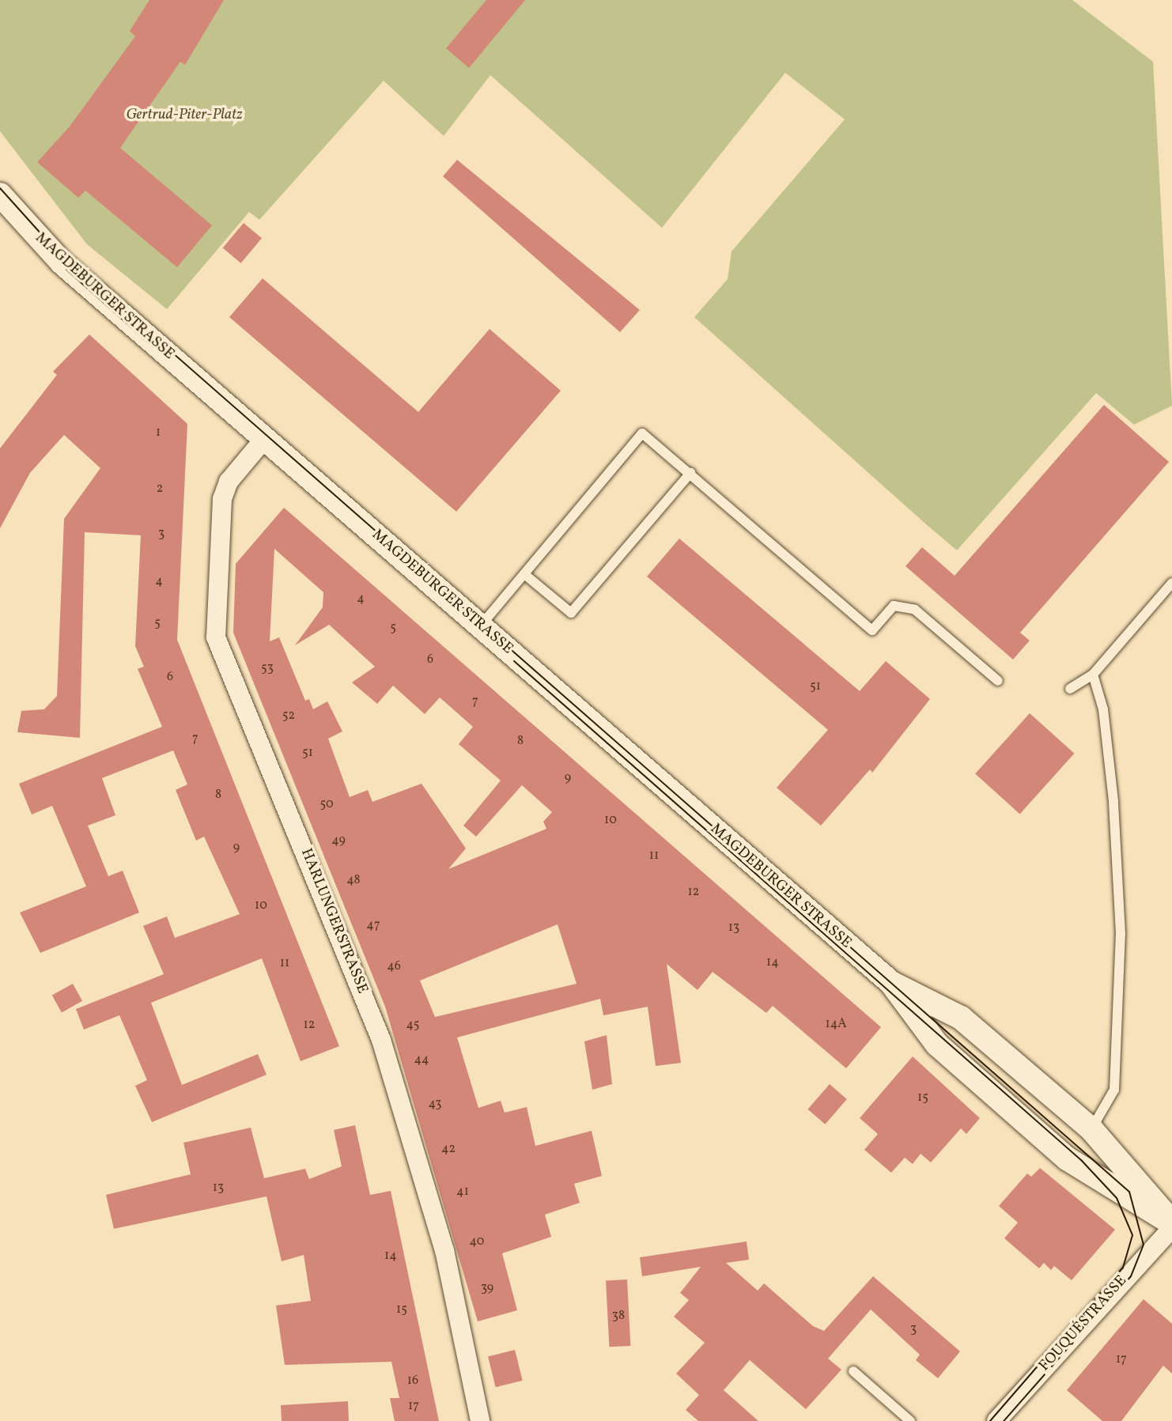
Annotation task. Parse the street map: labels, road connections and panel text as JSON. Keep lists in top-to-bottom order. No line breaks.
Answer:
{"streets":{"street":["MAGDEBURGER STRASSE","HARLUNGERSTRASSE","FOUQUÉSTRASSE"]},"crossings":[["MAGDEBURGER STRASSE","HARLUNGERSTRASSE"],["MAGDEBURGER STRASSE","FOUQUÉSTRASSE"]],"parks":["Gertrud-Piter-Platz"],"house_numbers":["1","2","3","4","4","5","5","6","53","6","51","7","52","7","8","51","9","8","50","10","49","9","11","48","12","10","47","13","14","11","46","14A","12","45","44","15","43","42","13","41","40","14","39","15","38","3","17","16","17"]}
